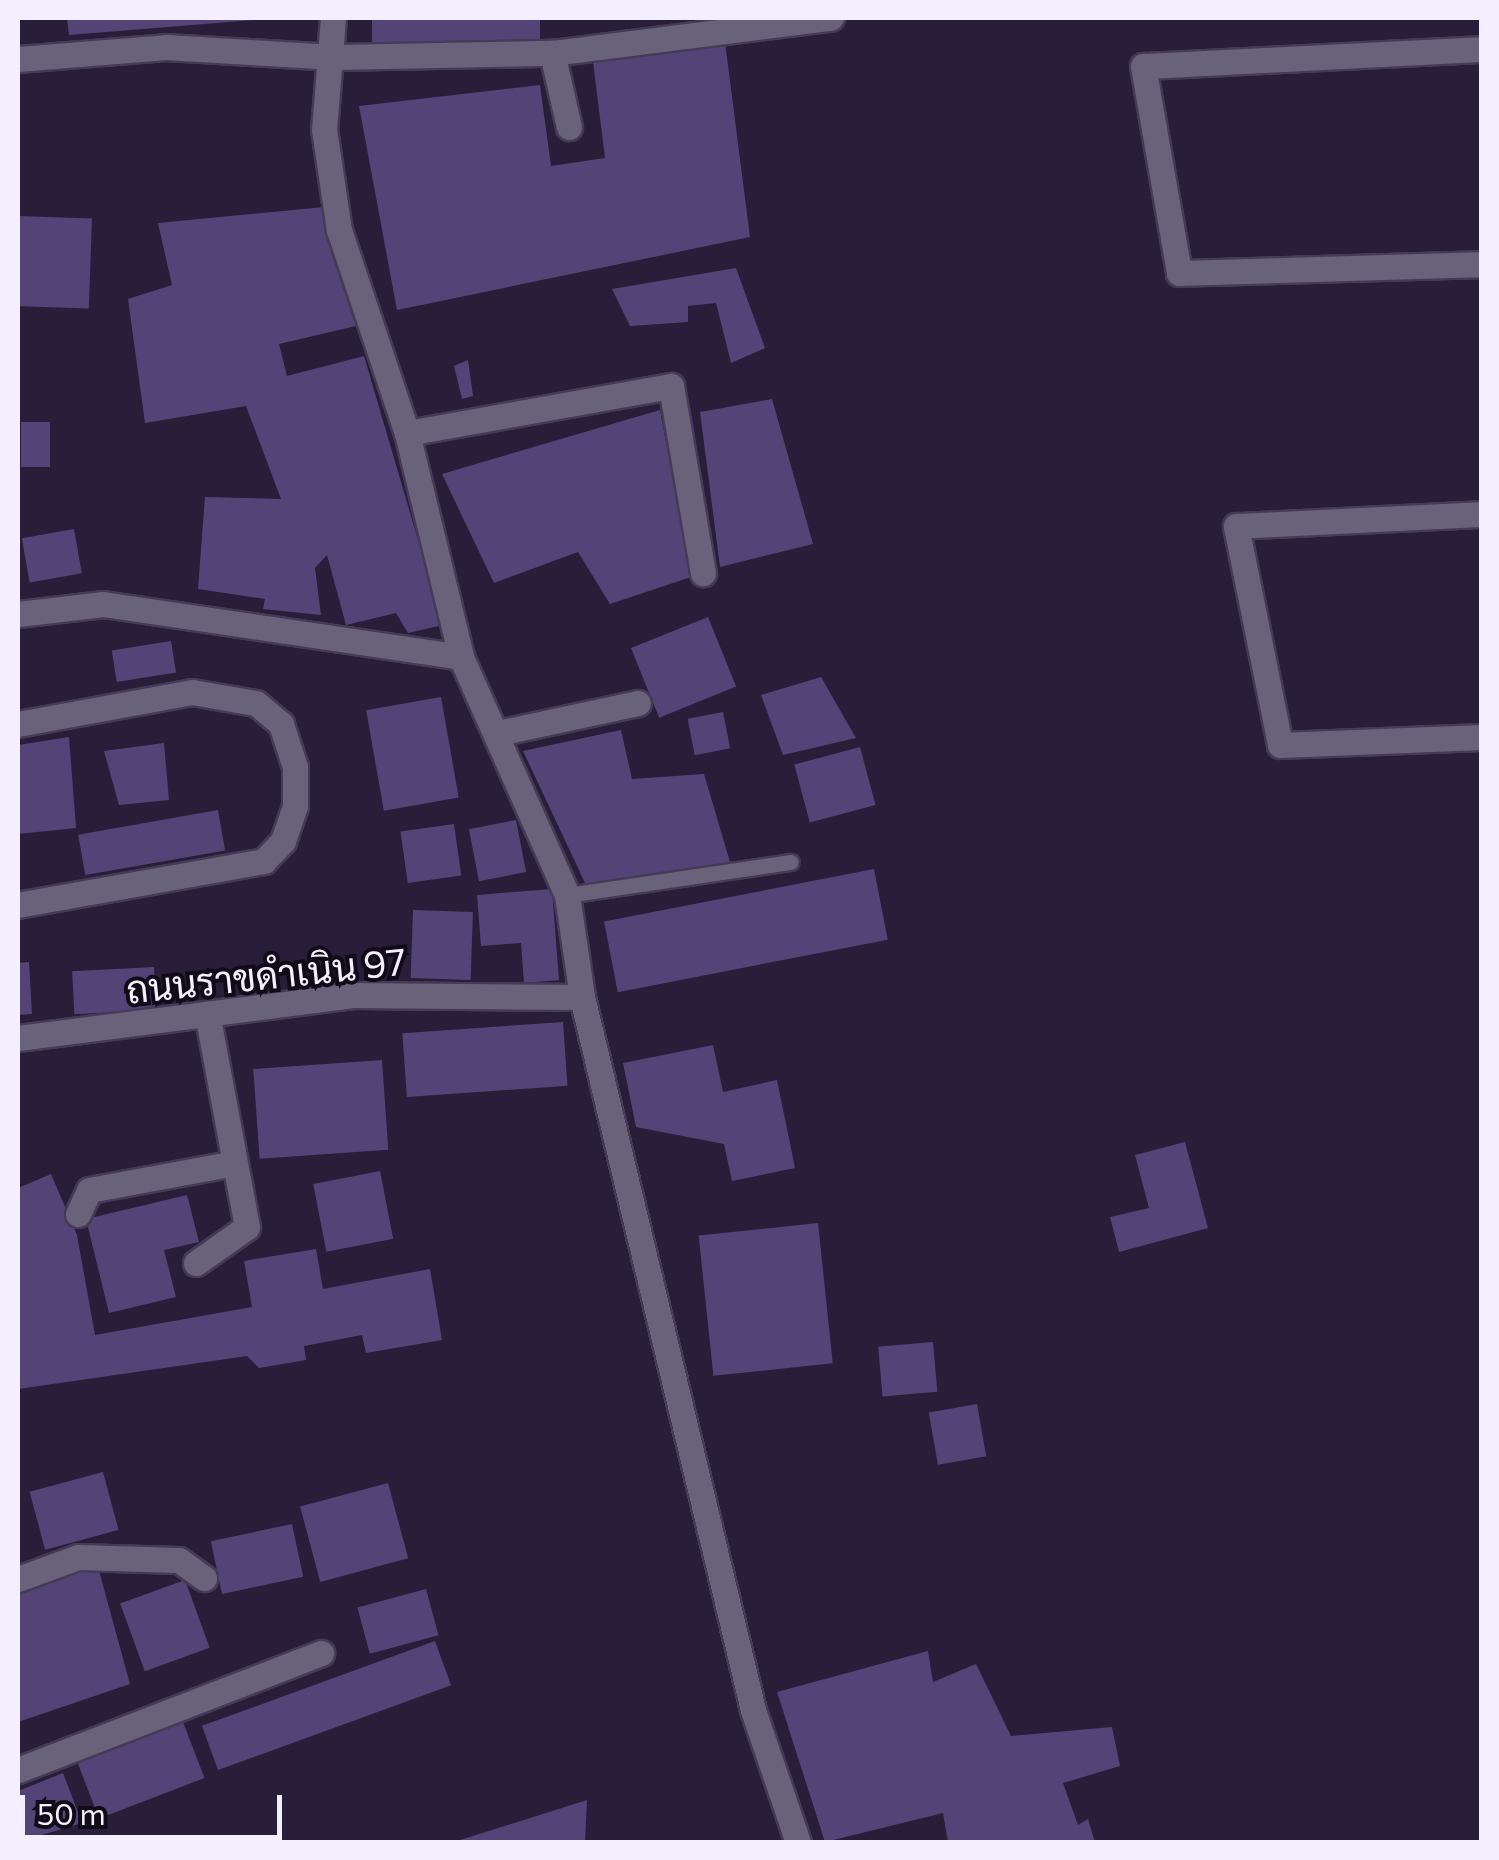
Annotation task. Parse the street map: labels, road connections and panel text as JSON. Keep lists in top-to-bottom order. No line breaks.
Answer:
{"streets":{"street":["ถนนราขดำเนิน 97"]},"scale_bar":"50 m"}
